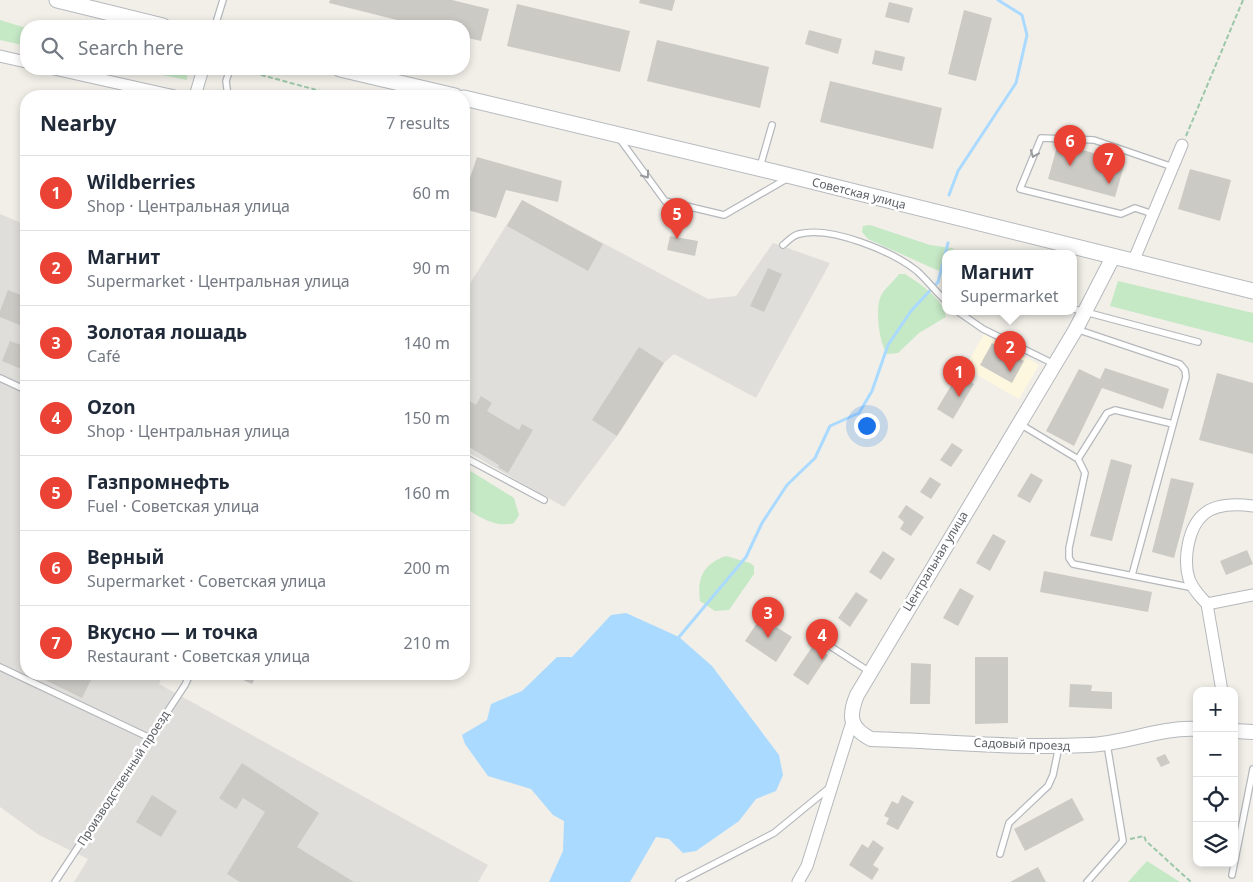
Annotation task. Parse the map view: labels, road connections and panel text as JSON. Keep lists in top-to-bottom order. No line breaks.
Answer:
{"streets":{"main road":["Советская улица"],"street":["Центральная улица","Садовый проезд"],"lane":["Производственный проезд"]},"crossings":[["Советская улица","Центральная улица"],["Центральная улица","Садовый проезд"]],"page":{"search":"Search here","heading":["Nearby","7 results"],"pins":["6","7","5","2","1","3","4"],"list":[{"mark":"1","name":"Wildberries","note":"Shop · Центральная улица","value":"60 m"},{"mark":"2","name":"Магнит","note":"Supermarket · Центральная улица","value":"90 m"},{"mark":"3","name":"Золотая лошадь","note":"Café","value":"140 m"},{"mark":"4","name":"Ozon","note":"Shop · Центральная улица","value":"150 m"},{"mark":"5","name":"Газпромнефть","note":"Fuel · Советская улица","value":"160 m"},{"mark":"6","name":"Верный","note":"Supermarket · Советская улица","value":"200 m"},{"mark":"7","name":"Вкусно — и точка","note":"Restaurant · Советская улица","value":"210 m"}],"popup":["Магнит","Supermarket"],"map_buttons":["+","−"]}}
